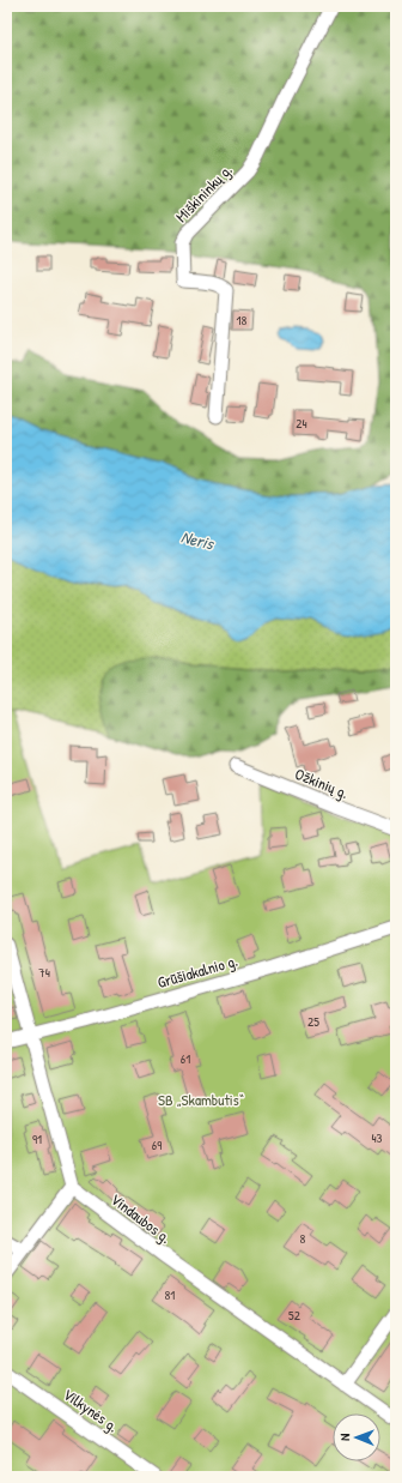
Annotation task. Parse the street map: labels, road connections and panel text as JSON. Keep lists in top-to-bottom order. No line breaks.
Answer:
{"streets":{"street":["Miškininkų g.","Ožkinių g.","Grūšiakalnio g.","Vindaubos g.","Vilkynės g."]},"water":["Neris"],"parks":["SB „Skambutis“"],"house_numbers":["18","24","74","25","61","43","91","69","8","81","52"],"north":"left"}
